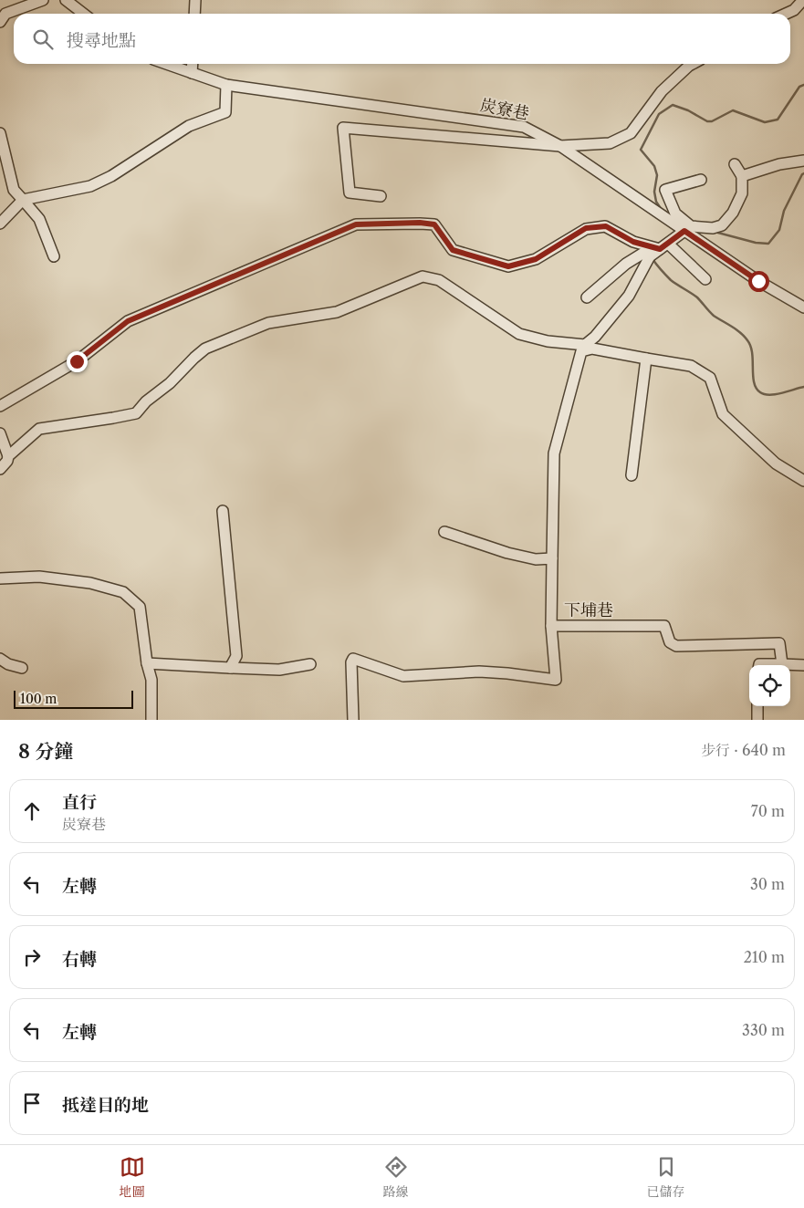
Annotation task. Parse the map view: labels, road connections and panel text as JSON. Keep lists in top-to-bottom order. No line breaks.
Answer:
{"streets":{"street":["炭寮巷","下埔巷"]},"scale_bar":"100 m","page":{"search":"搜尋地點","scale":"100 m","heading":["8 分鐘","步行 · 640 m"],"list":[["直行","炭寮巷","70 m"],["左轉","30 m"],["右轉","210 m"],["左轉","330 m"],"抵達目的地"],"nav":["地圖","路線","已儲存"]}}
